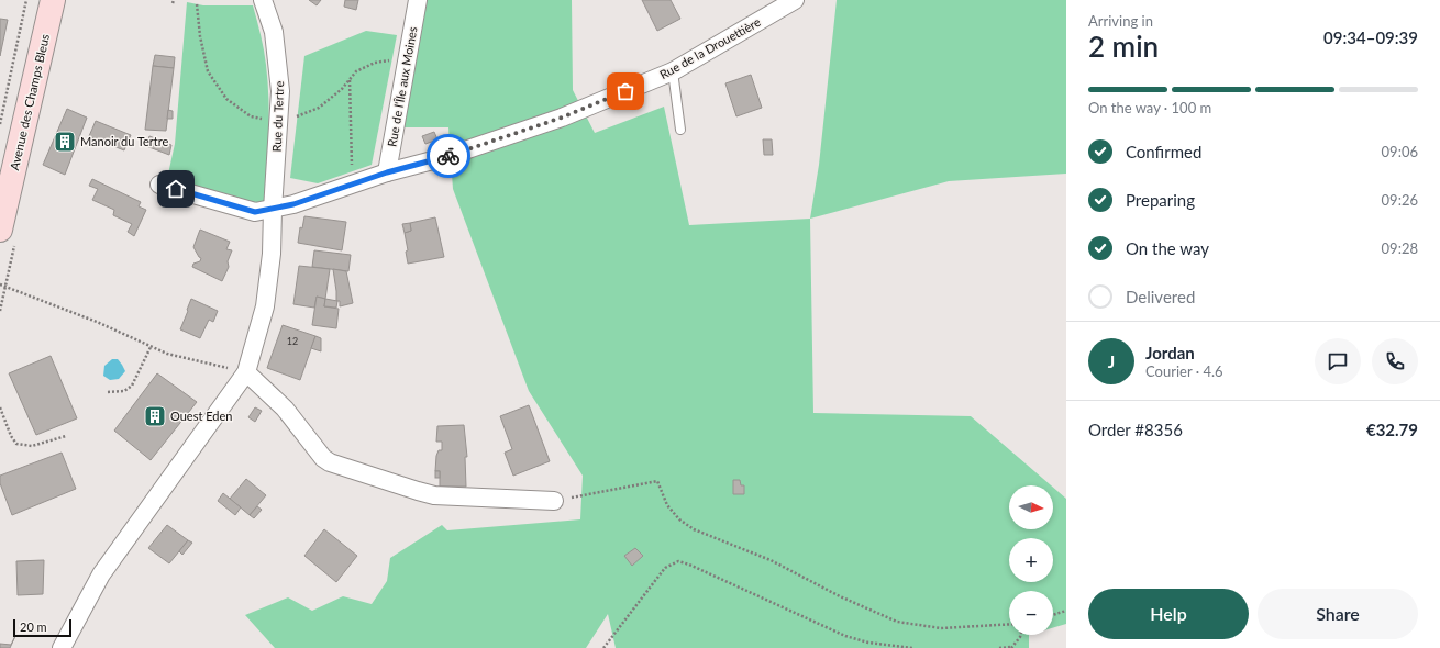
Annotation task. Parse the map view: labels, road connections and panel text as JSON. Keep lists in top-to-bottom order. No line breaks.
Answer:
{"streets":{"main road":["Avenue des Champs Bleus"],"street":["Rue de la Drouettière","Rue de l'Île aux Moines","Rue du Tertre"]},"crossings":[["Rue de la Drouettière","Rue de l'Île aux Moines"],["Rue de la Drouettière","Rue du Tertre"]],"places":{"building":["Manoir du Tertre","Ouest Eden"]},"house_numbers":["12"],"scale_bar":"20 m","north":"right","page":{"heading":["2 min","Arriving in","09:34–09:39"],"panel":["Jordan","Courier · 4.6","Order #8356","€32.79"],"bar":"On the way · 100 m","list":[["Confirmed","09:06"],["Preparing","09:26"],["On the way","09:28"],"Delivered"],"round":"J","map_buttons":["+","−"],"buttons":["Help","Share"],"scale":"20 m"}}
